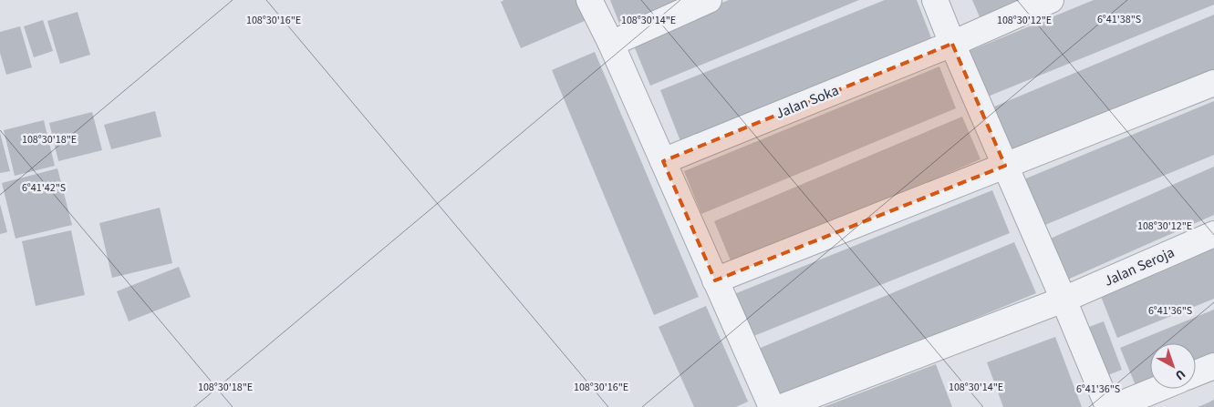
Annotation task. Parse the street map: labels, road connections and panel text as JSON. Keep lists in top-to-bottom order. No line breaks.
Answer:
{"streets":{"street":["Jalan Soka","Jalan Seroja"]},"north":"bottom right","coordinates":["6°41'38\"S","108°30'16\"E","108°30'14\"E","108°30'12\"E","108°30'18\"E","6°41'42\"S","6°41'36\"S"]}
